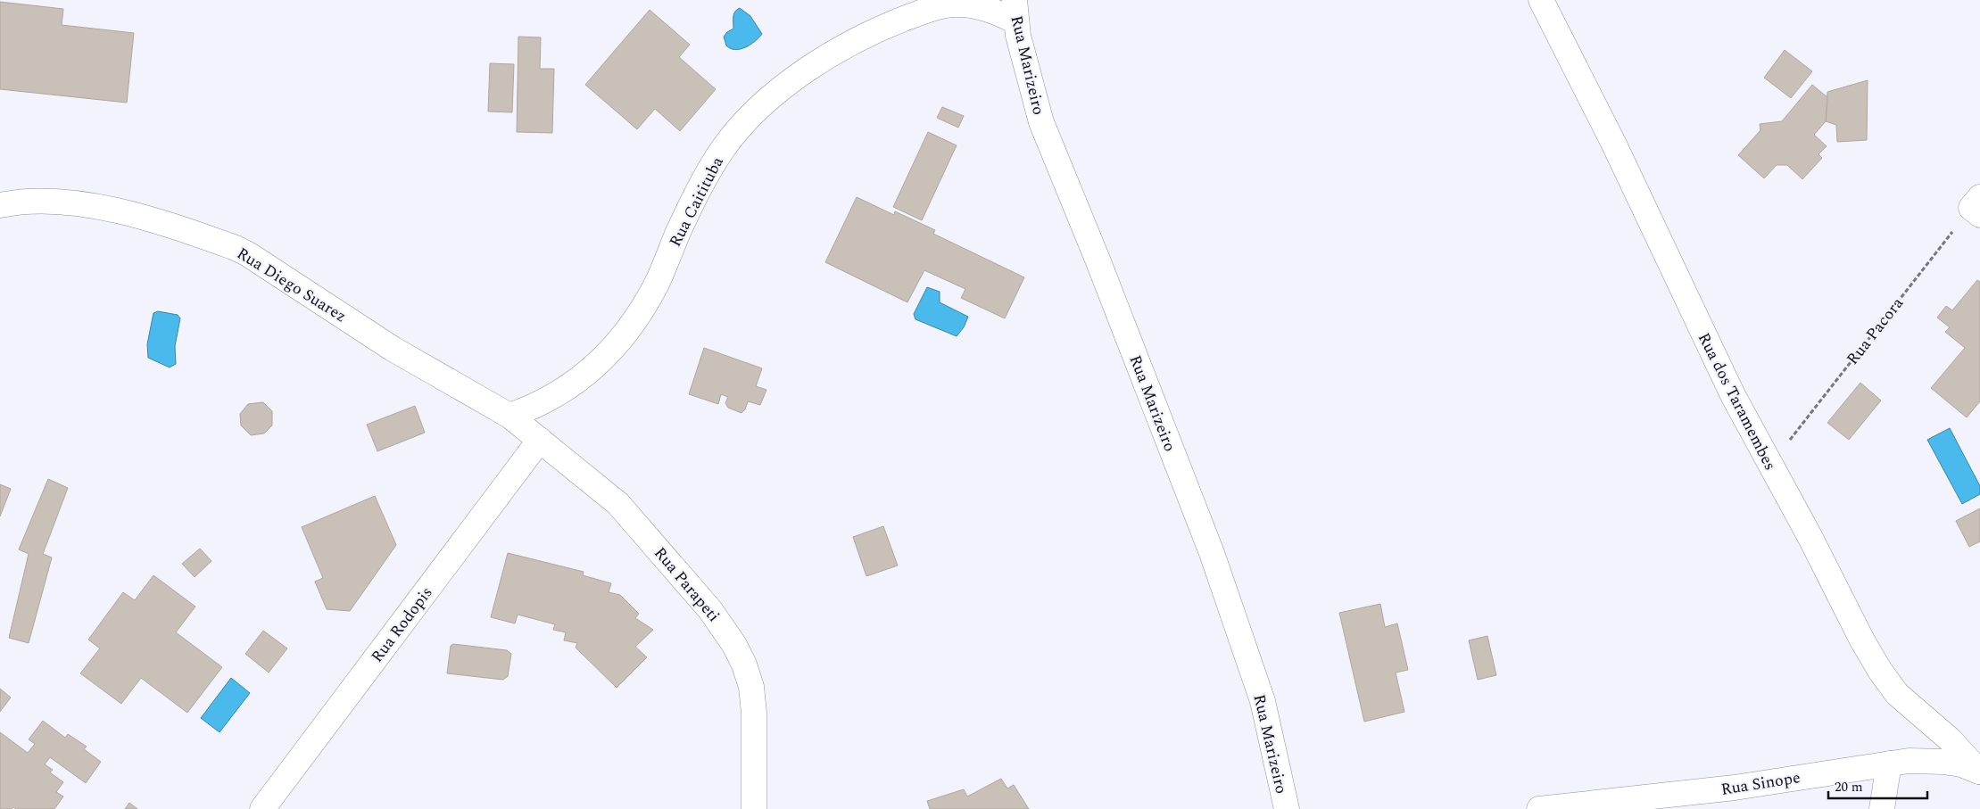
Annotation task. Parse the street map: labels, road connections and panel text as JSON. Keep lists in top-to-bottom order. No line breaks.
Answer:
{"streets":{"street":["Rua Marizeiro","Rua Caitituba","Rua Diego Suarez","Rua dos Taramembes","Rua Parapeti","Rua Rodopis","Rua Sinope"],"path":["Rua Pacora"]},"crossings":[["Rua Marizeiro","Rua Caitituba"],["Rua Caitituba","Rua Diego Suarez"],["Rua Caitituba","Rua Parapeti"],["Rua Diego Suarez","Rua Parapeti"],["Rua Pacora","Rua dos Taramembes"],["Rua dos Taramembes","Rua Sinope"],["Rua Parapeti","Rua Rodopis"]],"scale_bar":"20 m"}
